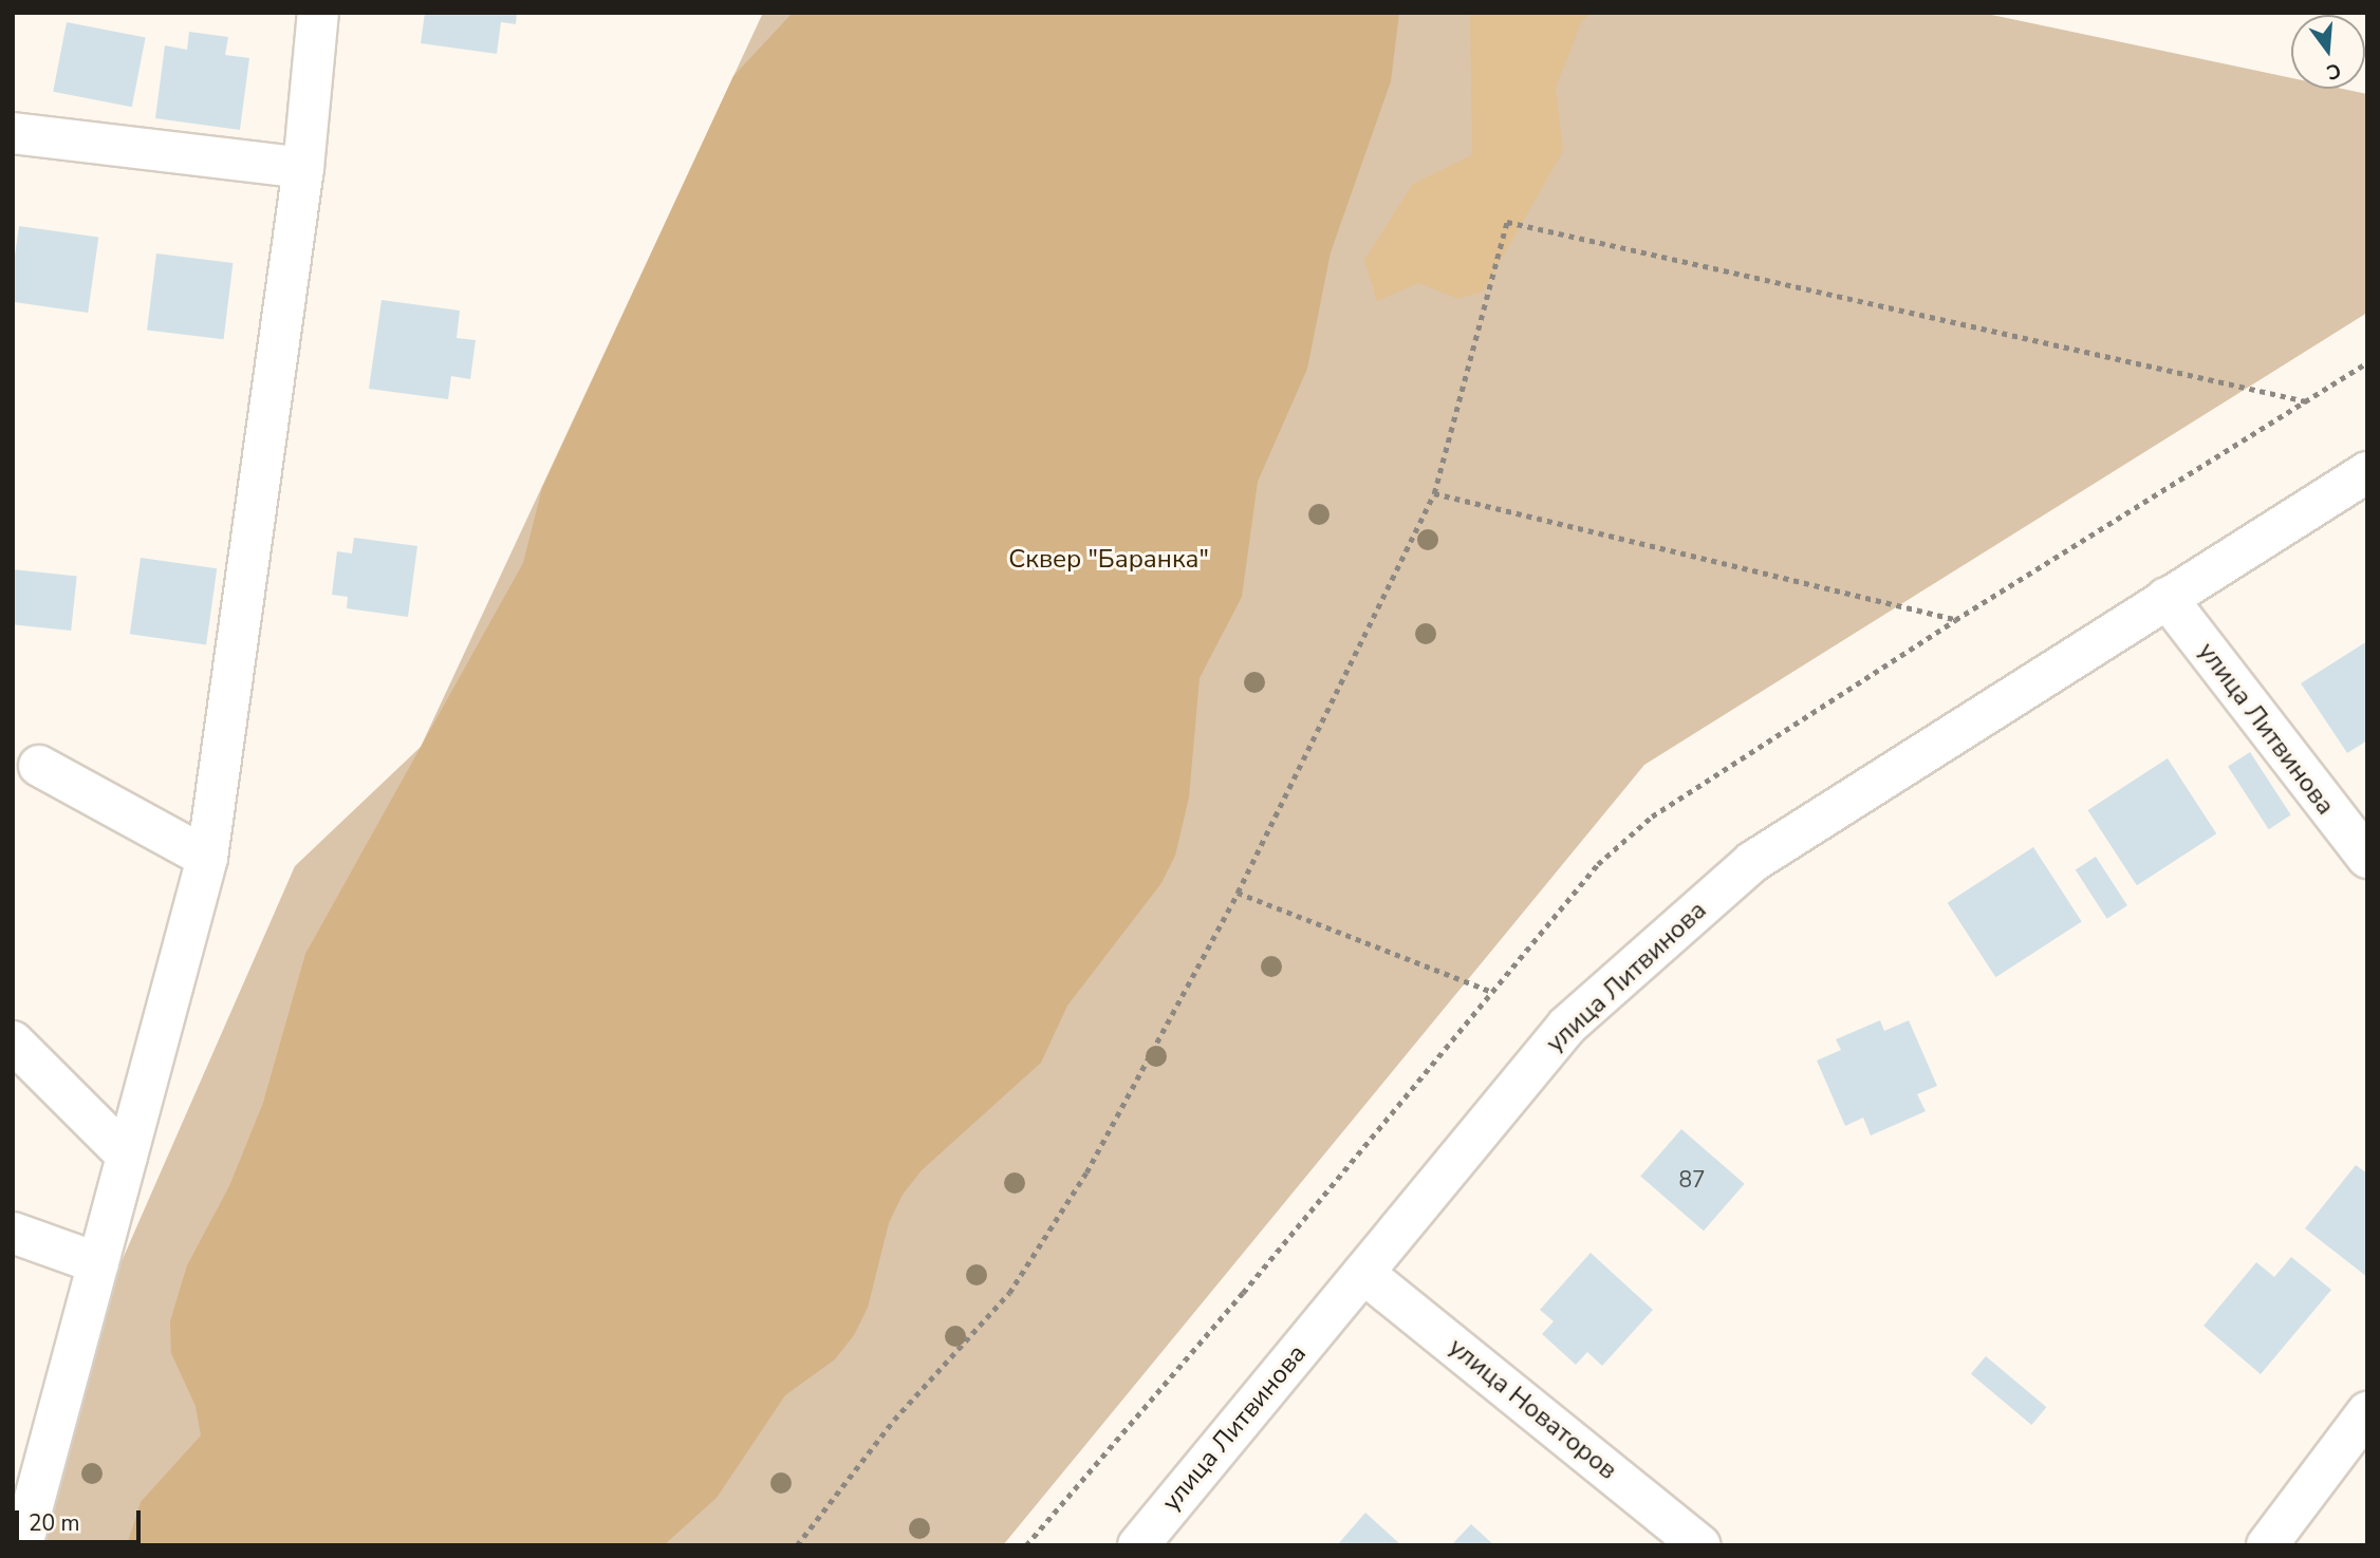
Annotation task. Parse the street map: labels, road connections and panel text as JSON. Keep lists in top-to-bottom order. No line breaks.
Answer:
{"streets":{"street":["улица Литвинова","улица Новаторов"]},"crossings":[["улица Литвинова","улица Новаторов"]],"parks":["Сквер \"Баранка\""],"house_numbers":["87"],"scale_bar":"20 m","north":"bottom"}
